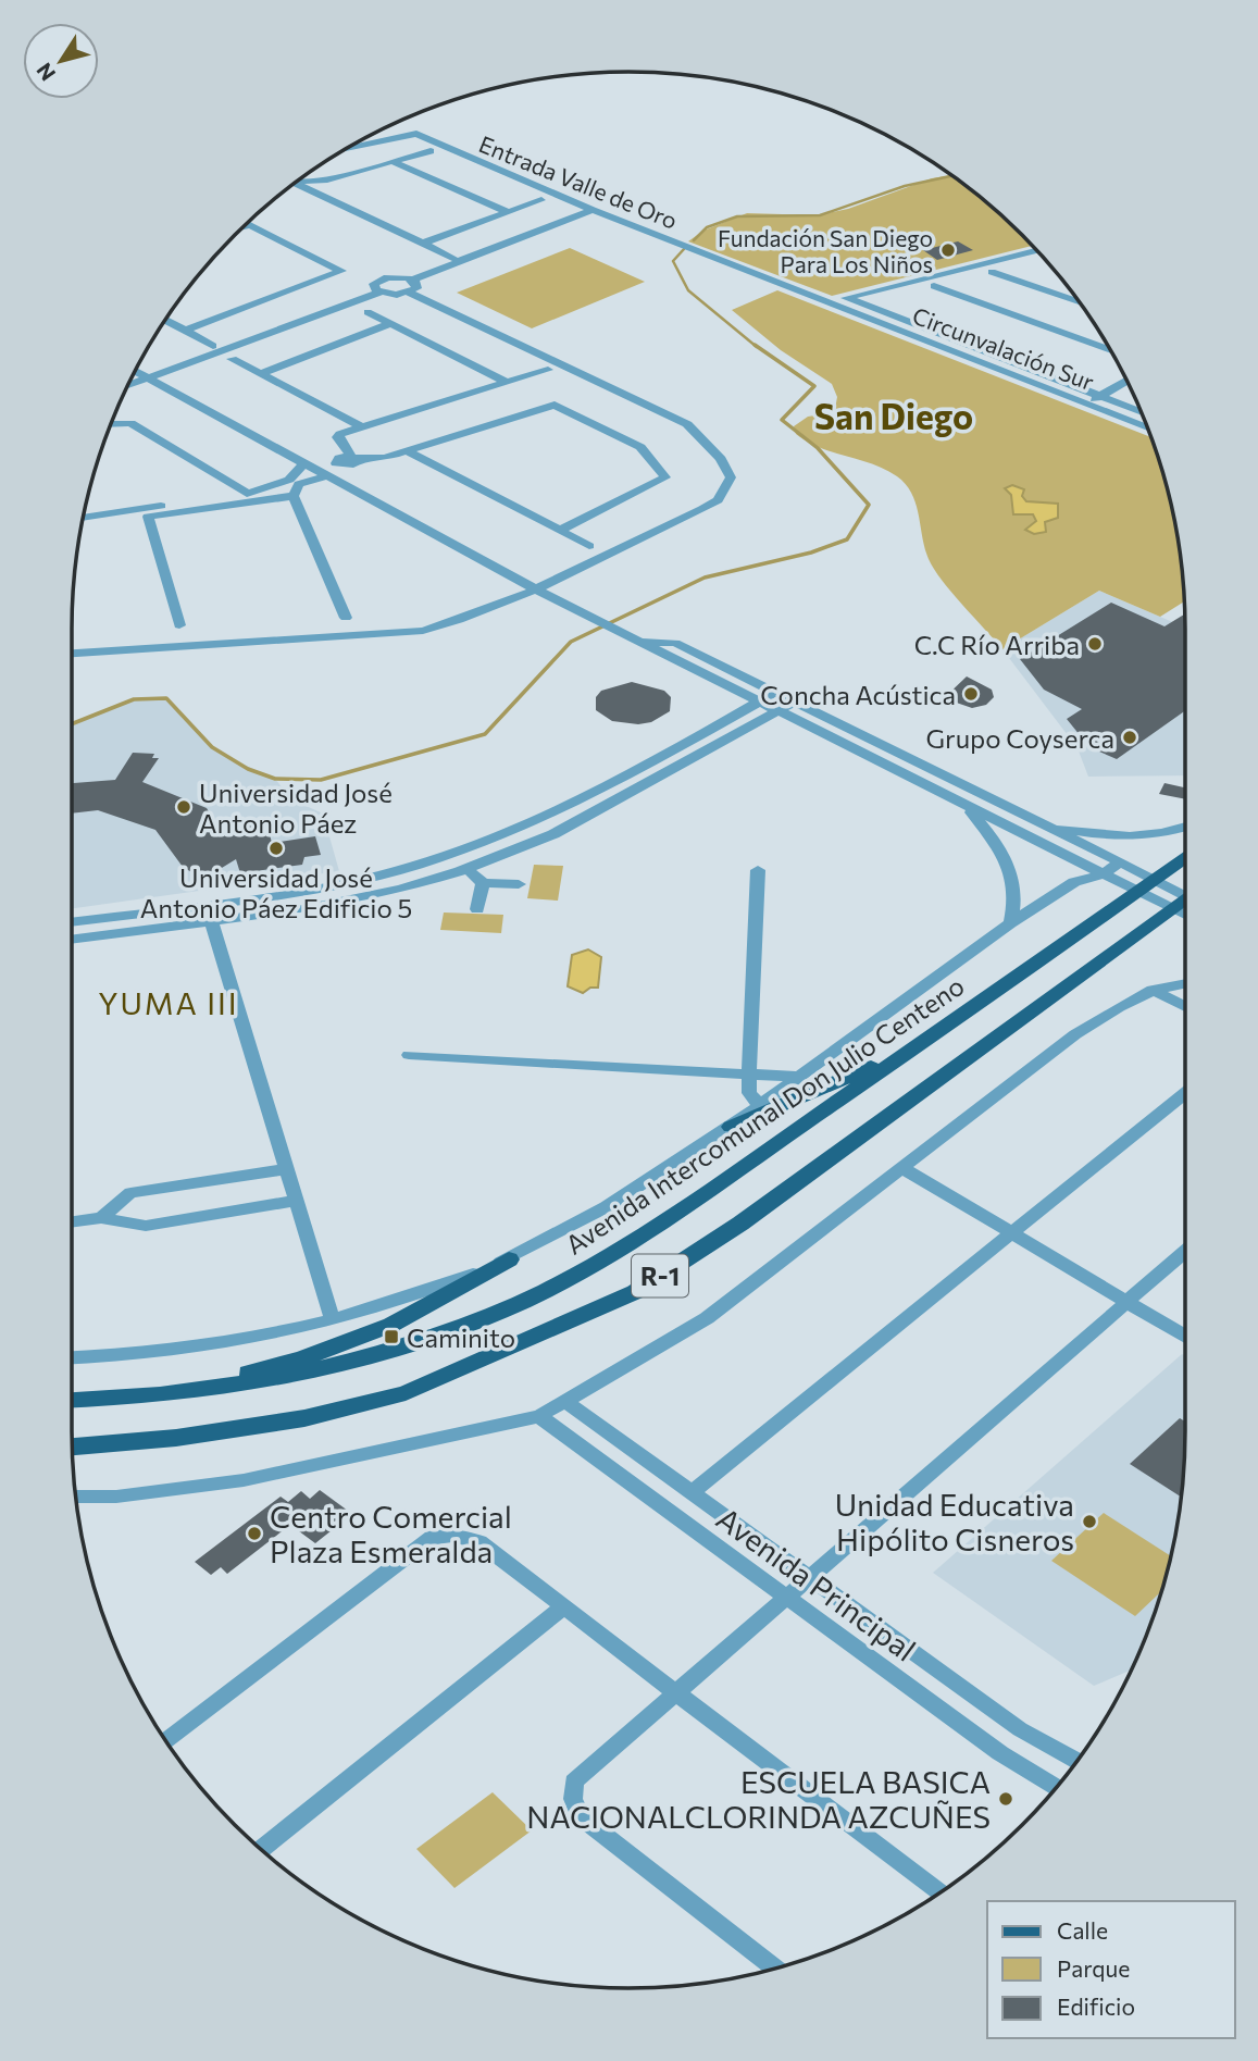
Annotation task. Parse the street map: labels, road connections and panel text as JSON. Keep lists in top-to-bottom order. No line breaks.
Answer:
{"streets":{"main road":["Avenida Intercomunal Don Julio Centeno","R-1"],"street":["Entrada Valle de Oro","Circunvalación Sur","Avenida Principal"]},"crossings":[["Entrada Valle de Oro","Circunvalación Sur"]],"districts":["San Diego","YUMA III"],"places":{"other":["Fundación San Diego Para Los Niños","C.C Río Arriba","Concha Acústica","Grupo Coyserca","Universidad José Antonio Páez","Universidad José Antonio Páez Edificio 5","Unidad Educativa Hipólito Cisneros","Centro Comercial Plaza Esmeralda","ESCUELA BASICA NACIONALCLORINDA AZCUÑES"],"transit":["Caminito"]},"legend":["Calle","Parque","Edificio"],"north":"bottom left"}
